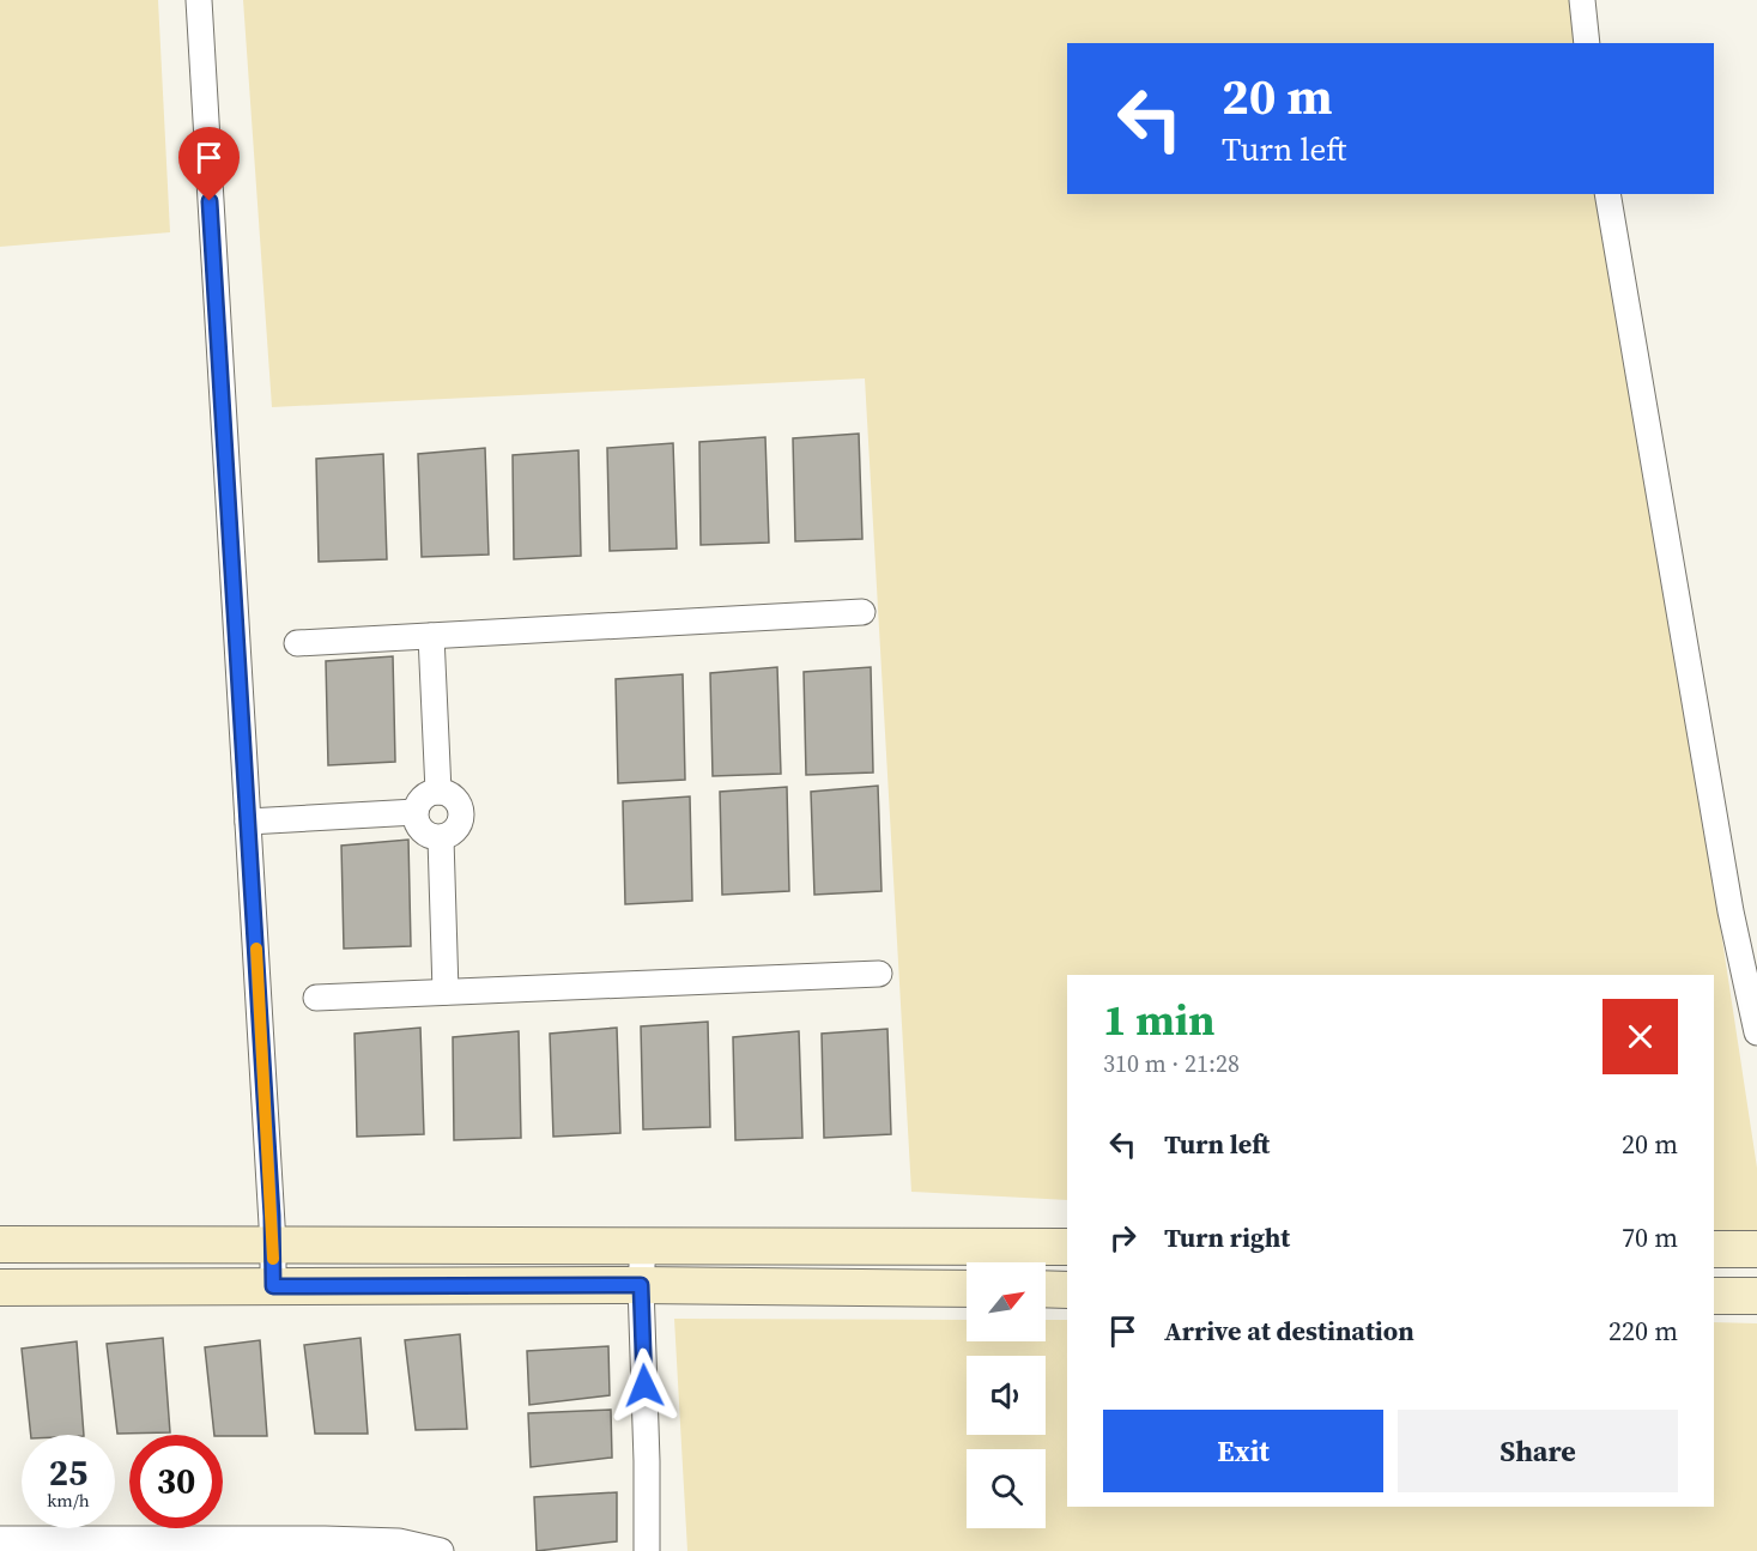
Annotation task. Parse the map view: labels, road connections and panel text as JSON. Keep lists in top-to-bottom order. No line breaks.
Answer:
{"north":"top right","page":{"turn":["20 m","Turn left"],"heading":["1 min","310 m · 21:28"],"list":[{"name":"Turn left","value":"20 m"},{"name":"Turn right","value":"70 m"},{"name":"Arrive at destination","value":"220 m"}],"buttons":["Exit","Share"],"speed":"25 km/h","limit":"30"}}
